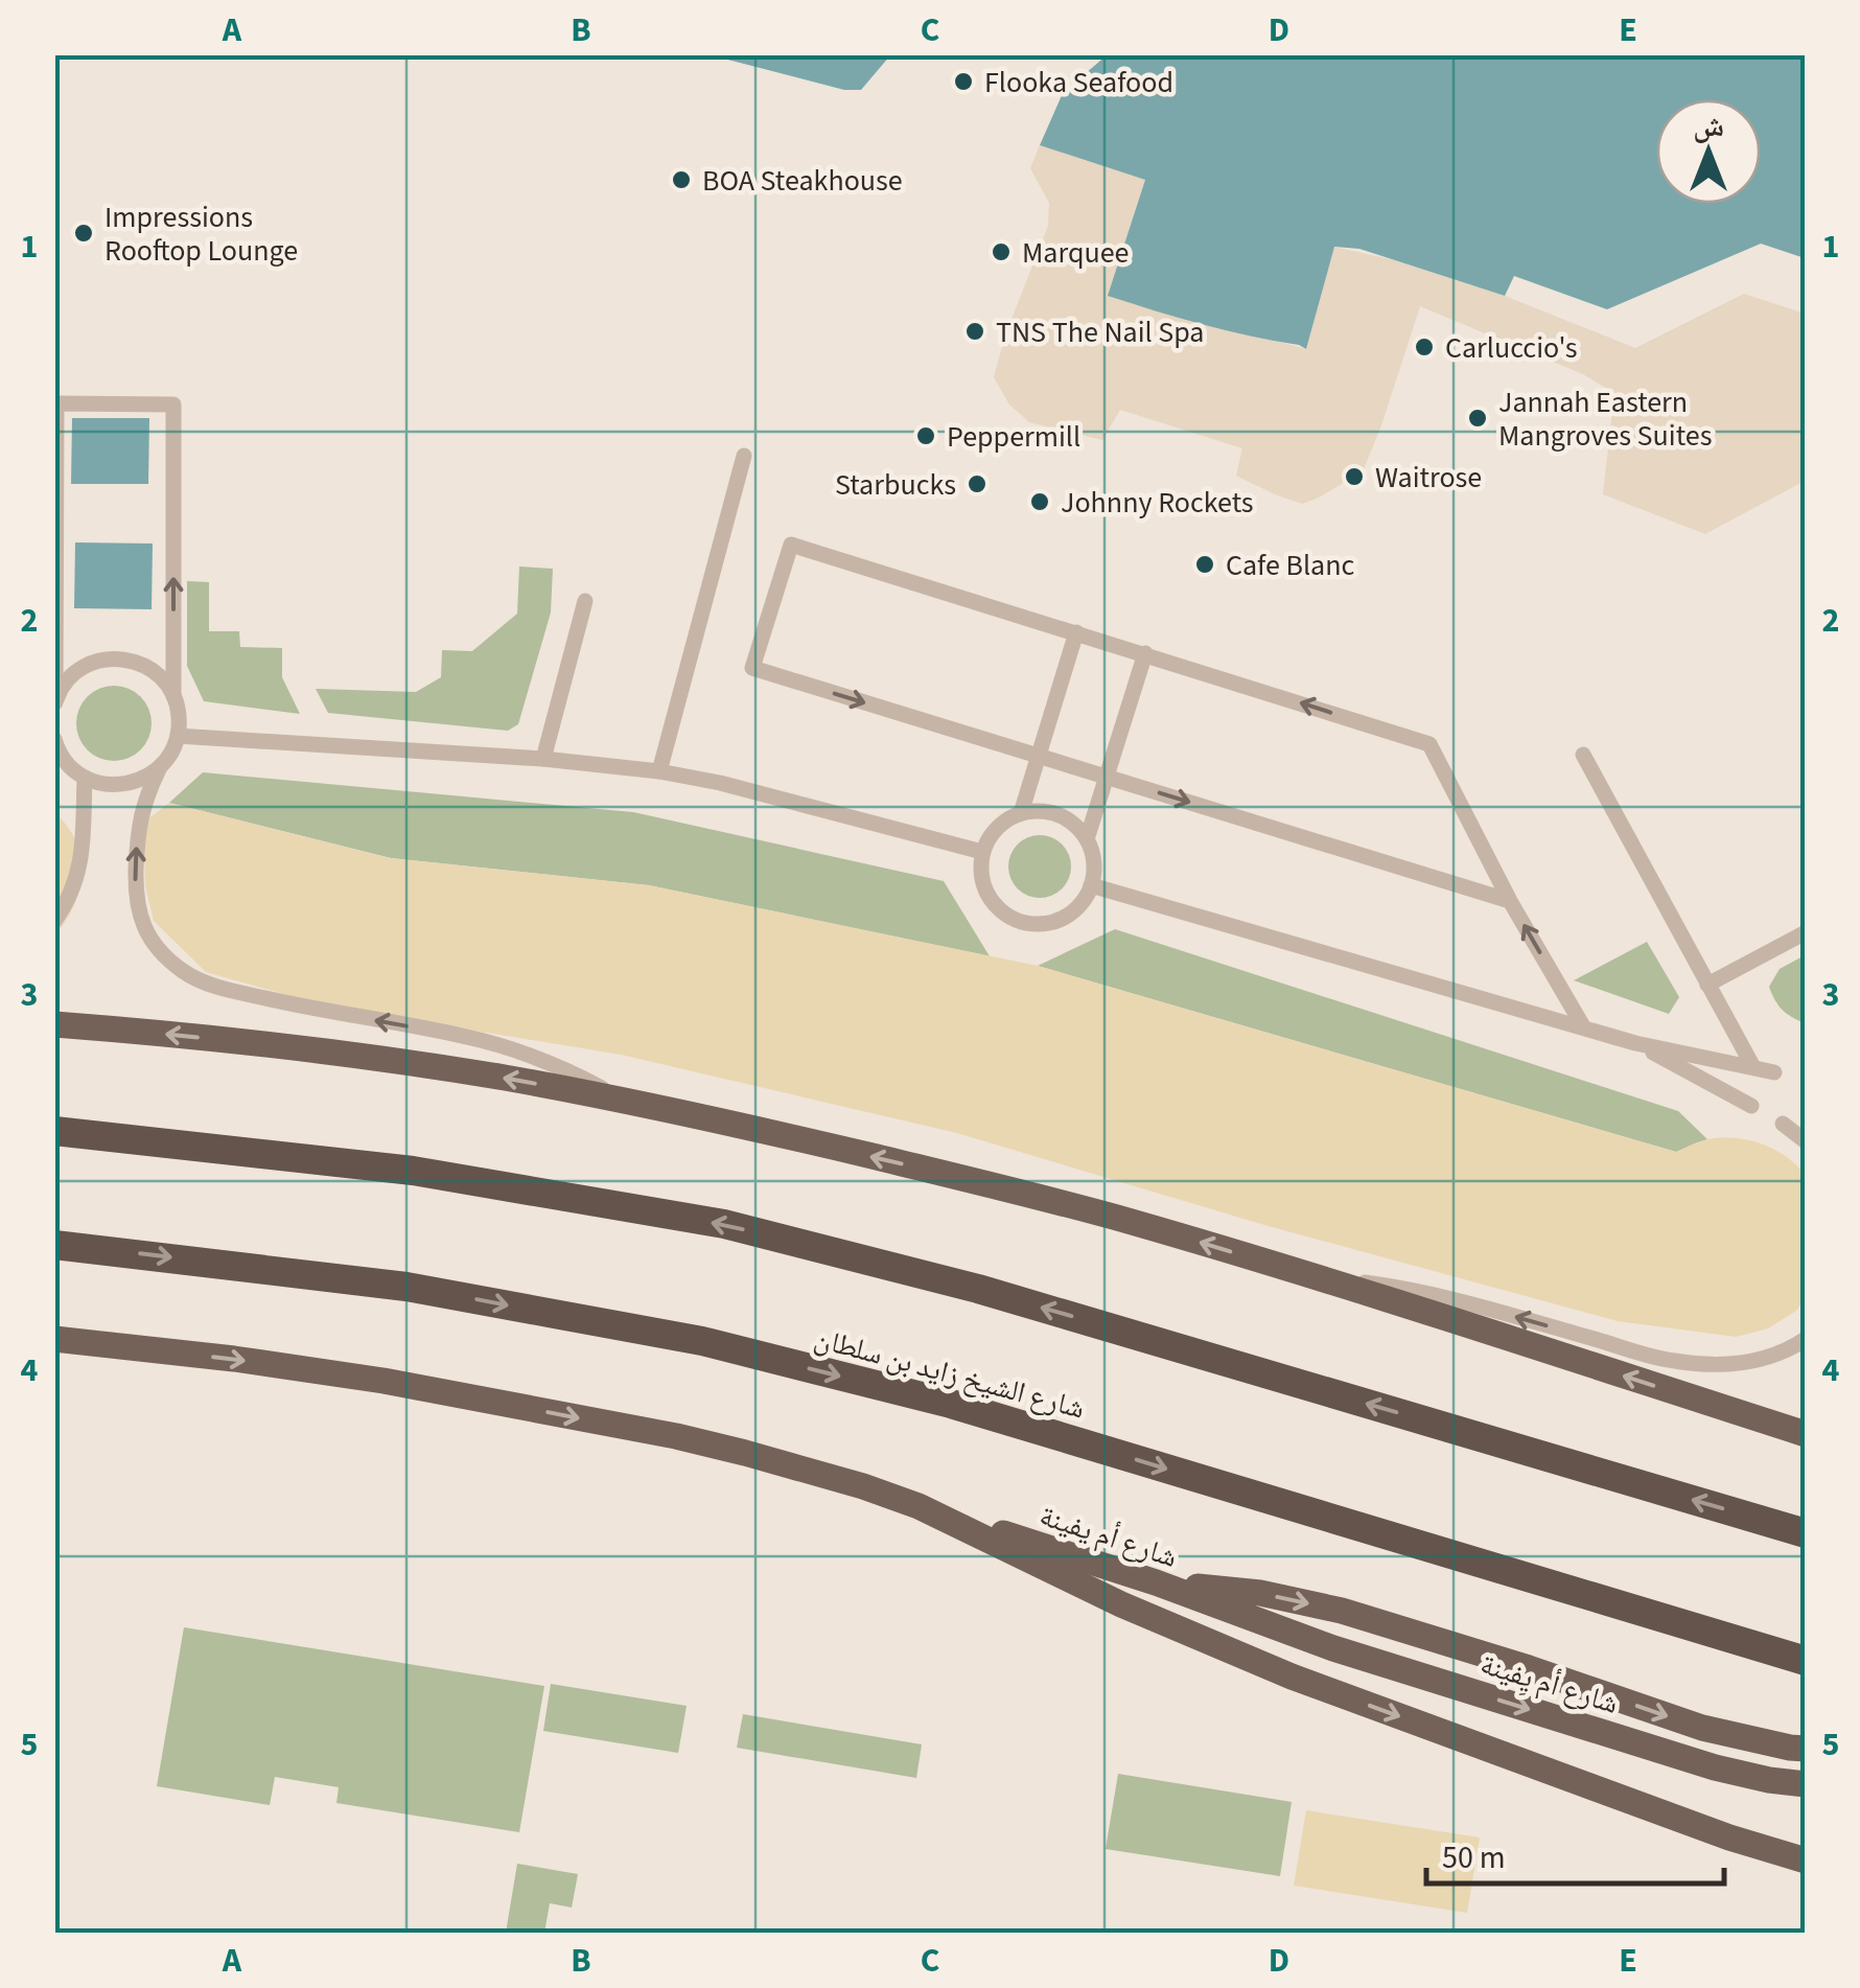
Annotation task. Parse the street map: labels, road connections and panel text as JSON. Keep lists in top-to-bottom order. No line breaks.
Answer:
{"streets":{"highway":["شارع الشيخ زايد بن سلطان"],"main road":["شارع أم يفينة","شارع أم يِفينة"]},"crossings":[["شارع أم يفينة","شارع أم يِفينة"]],"places":["Flooka Seafood","BOA Steakhouse","Impressions Rooftop Lounge","Marquee","TNS The Nail Spa","Carluccio's","Jannah Eastern Mangroves Suites","Peppermill","Waitrose","Starbucks","Johnny Rockets","Cafe Blanc"],"scale_bar":"50 m","north":"top","grid":{"columns":["A","B","C","D","E"],"rows":["1","2","3","4","5"]}}
